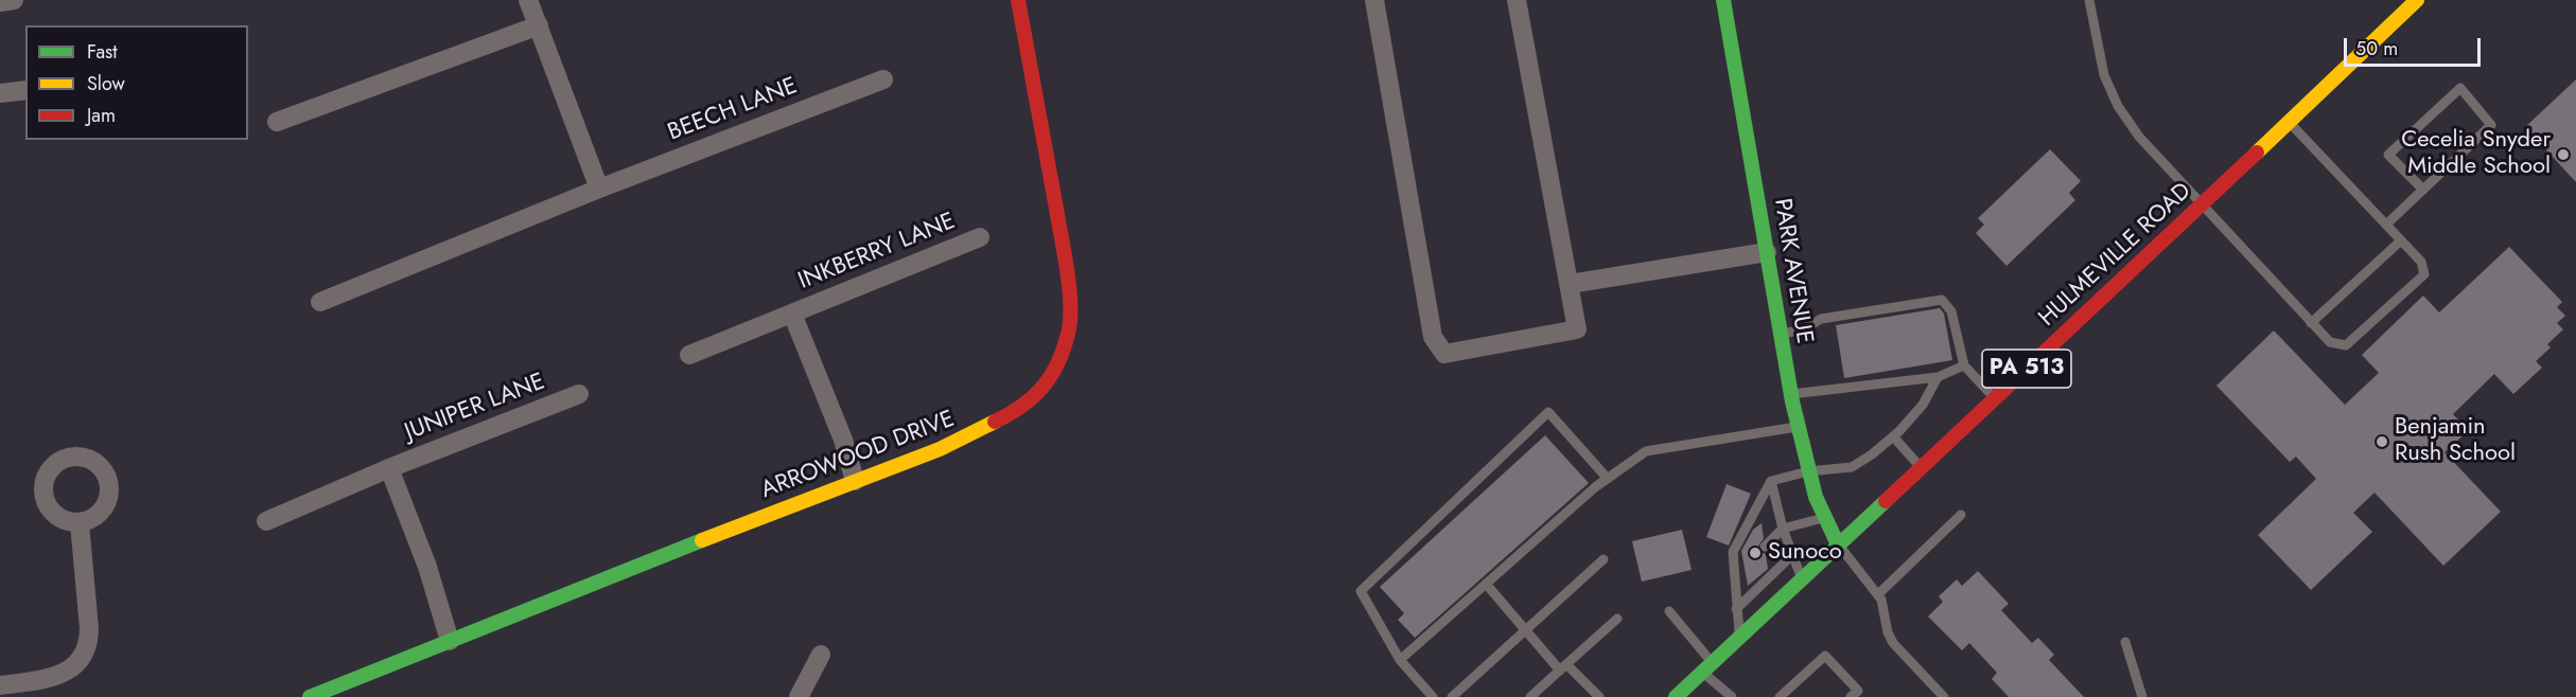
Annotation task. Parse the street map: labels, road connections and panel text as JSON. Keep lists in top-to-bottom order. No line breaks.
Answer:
{"streets":{"street":["BEECH LANE","INKBERRY LANE","HULMEVILLE ROAD","PARK AVENUE","PA 513","JUNIPER LANE","ARROWOOD DRIVE"]},"crossings":[["INKBERRY LANE","ARROWOOD DRIVE"],["HULMEVILLE ROAD","PARK AVENUE"],["JUNIPER LANE","ARROWOOD DRIVE"]],"places":["Cecelia Snyder Middle School","Benjamin Rush School","Sunoco"],"legend":["Fast","Slow","Jam"],"scale_bar":"50 m"}
